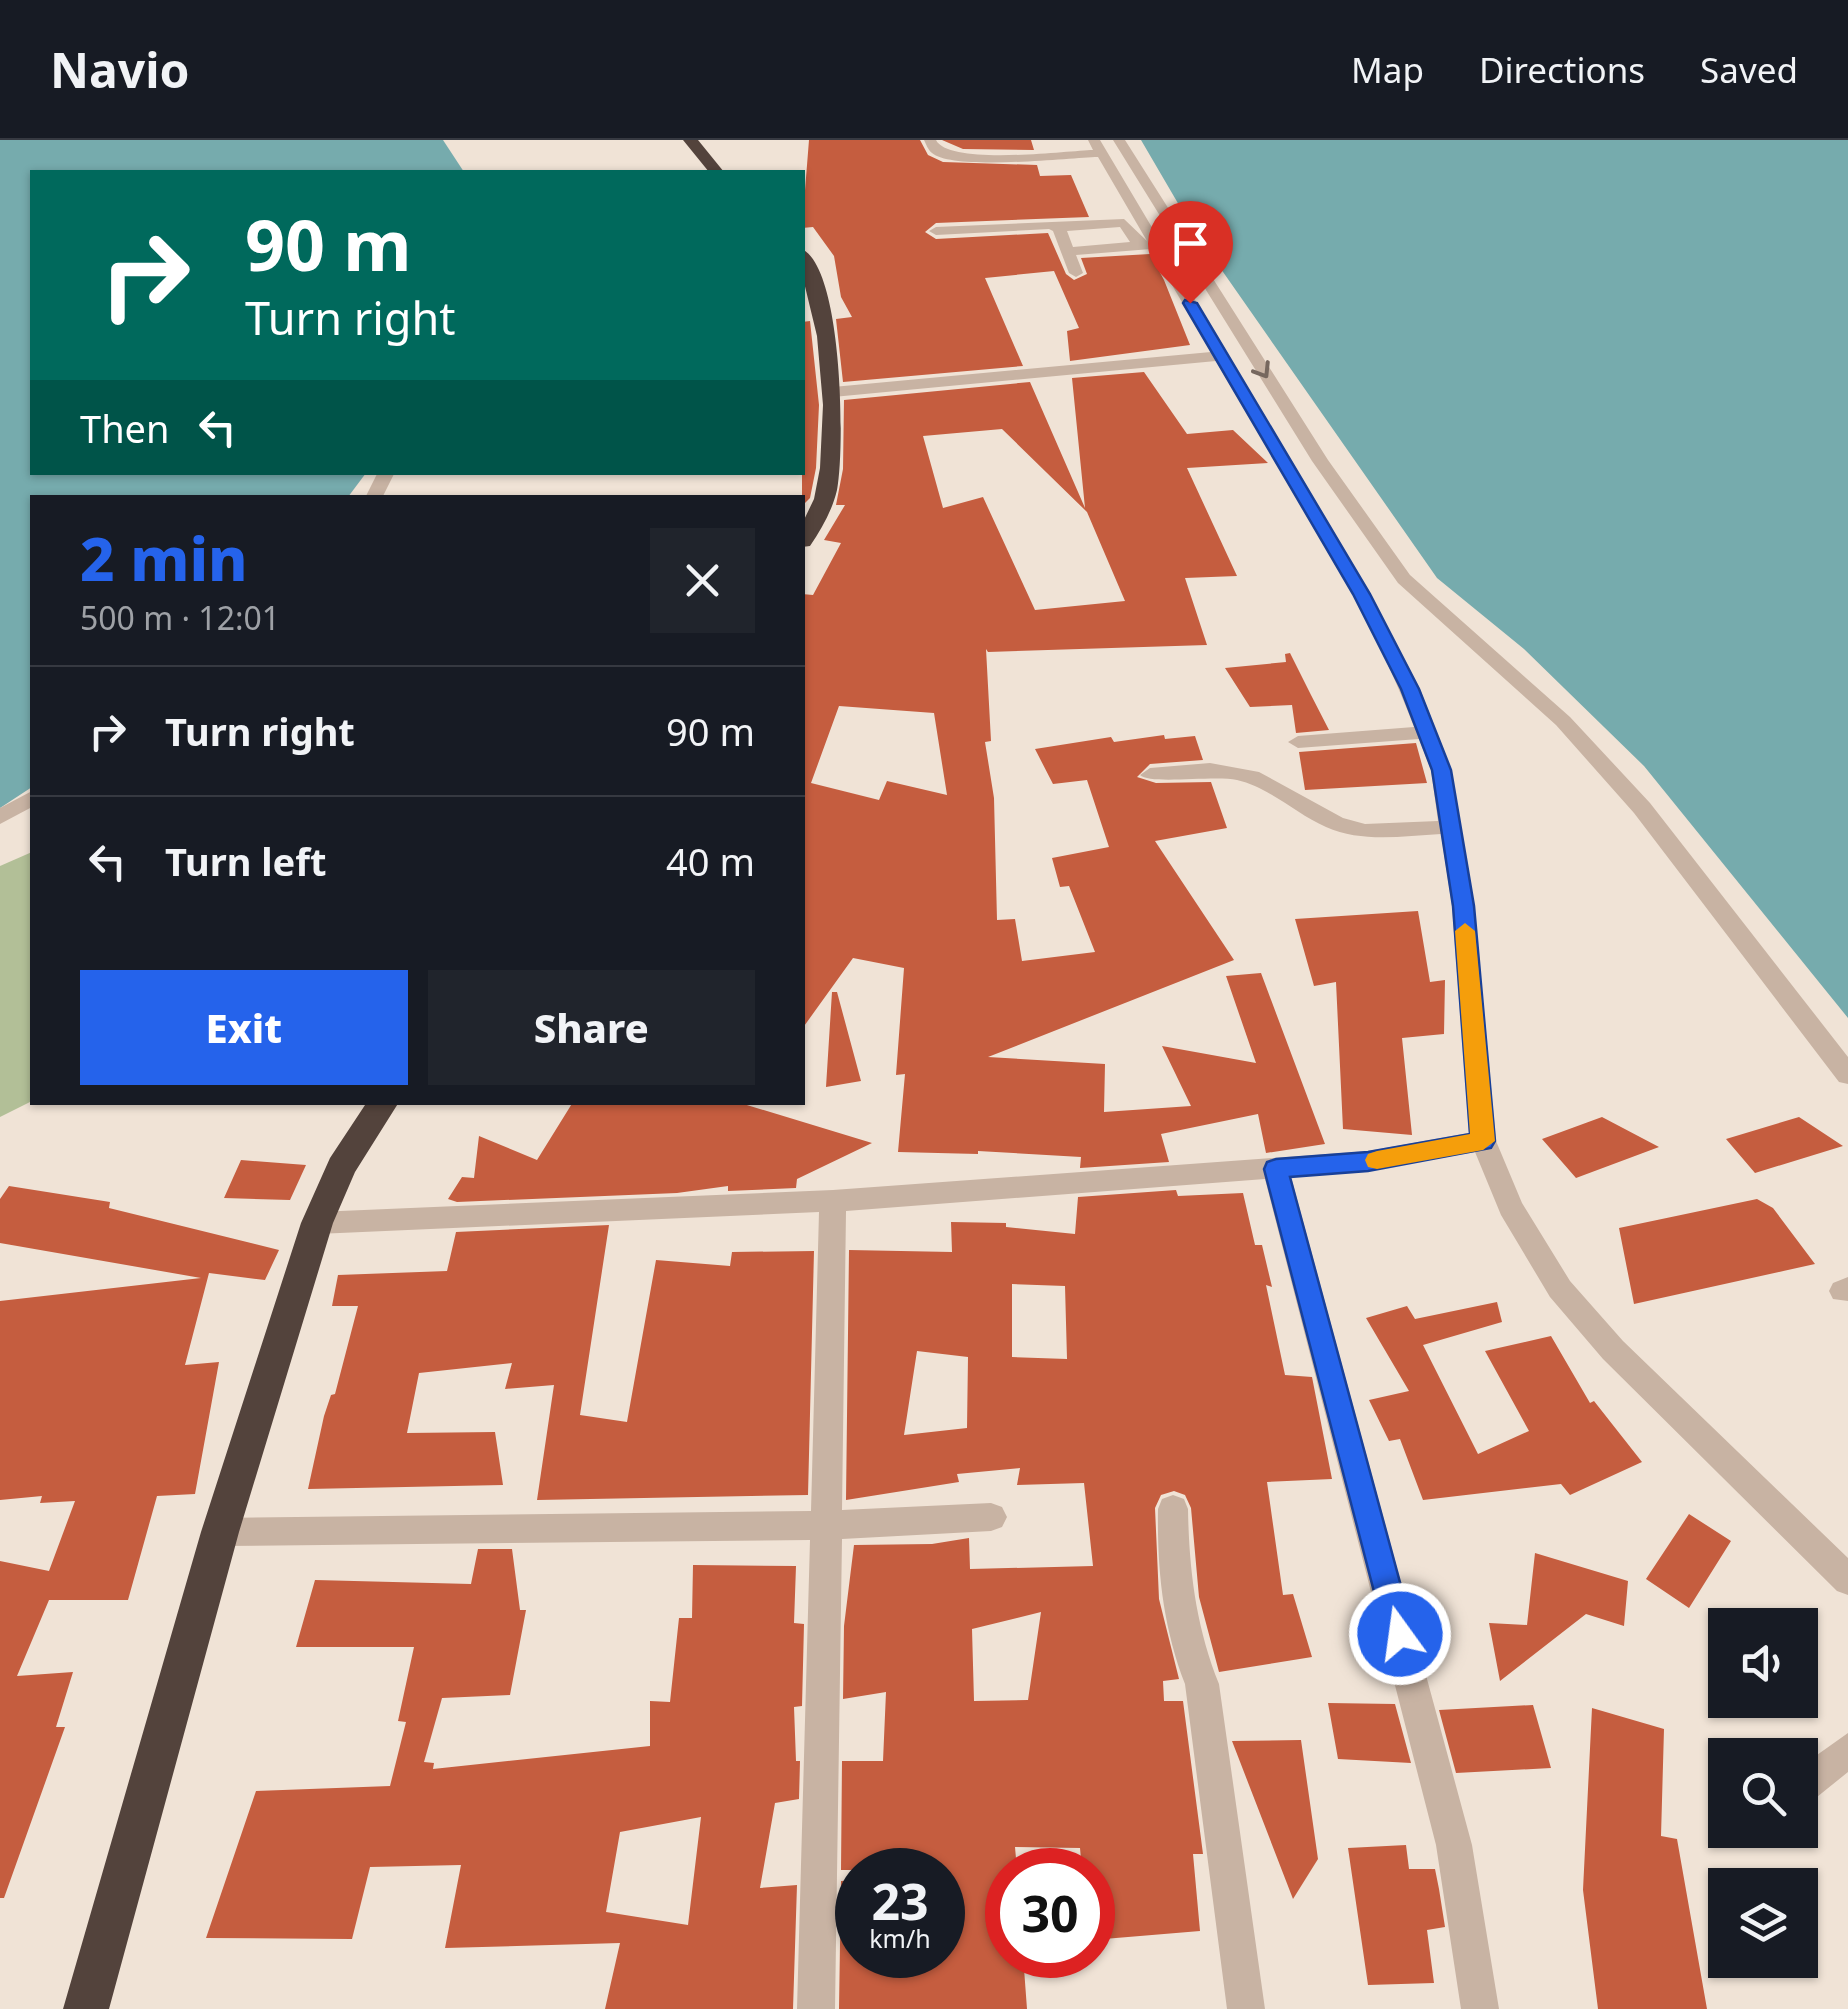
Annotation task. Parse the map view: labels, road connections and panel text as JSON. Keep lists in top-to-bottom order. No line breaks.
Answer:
{"page":{"header":"Navio","nav":["Map","Directions","Saved"],"turn":["90 m","Turn right"],"then":"Then","heading":["2 min","500 m · 12:01"],"list":[{"name":"Turn right","value":"90 m"},{"name":"Turn left","value":"40 m"}],"buttons":["Exit","Share"],"speed":"23 km/h","limit":"30"}}
